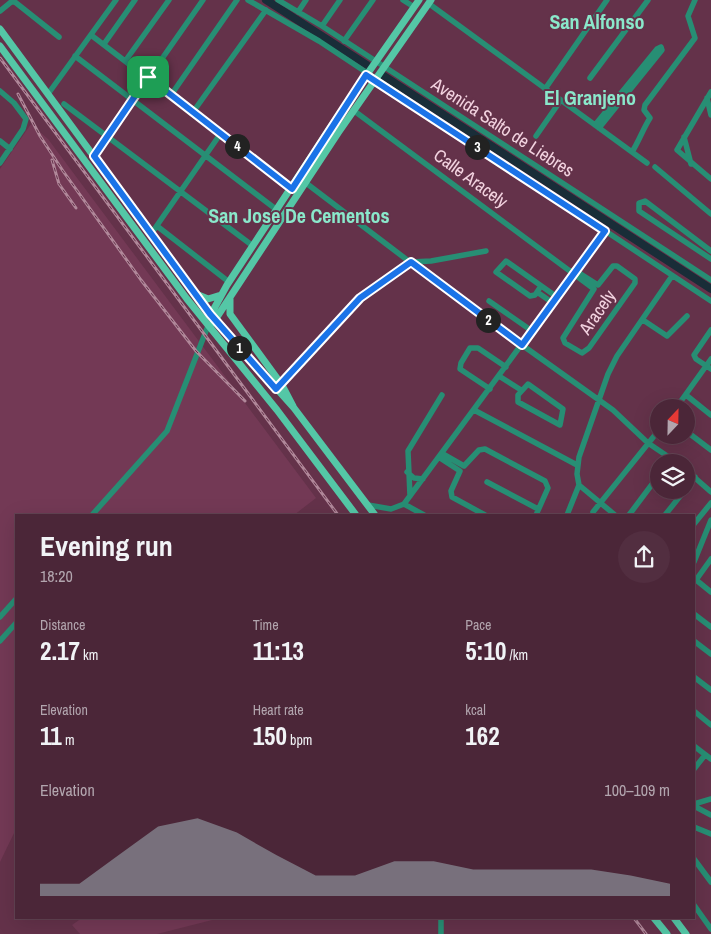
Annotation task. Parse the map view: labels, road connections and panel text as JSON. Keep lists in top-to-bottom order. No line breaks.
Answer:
{"streets":{"street":["Avenida Salto de Liebres","Calle Aracely","Aracely"]},"crossings":[["Calle Aracely","Aracely"]],"districts":["San Alfonso","El Granjeno","San Jose De Cementos"],"north":"top","page":{"pins":["4","3","2","1"],"heading":["Evening run","18:20"],"stats":[["Distance","2.17 km"],["Time","11:13"],["Pace","5:10 /km"],["Elevation","11 m"],["Heart rate","150 bpm"],["kcal","162"]],"chart":["Elevation","100–109 m"]}}
